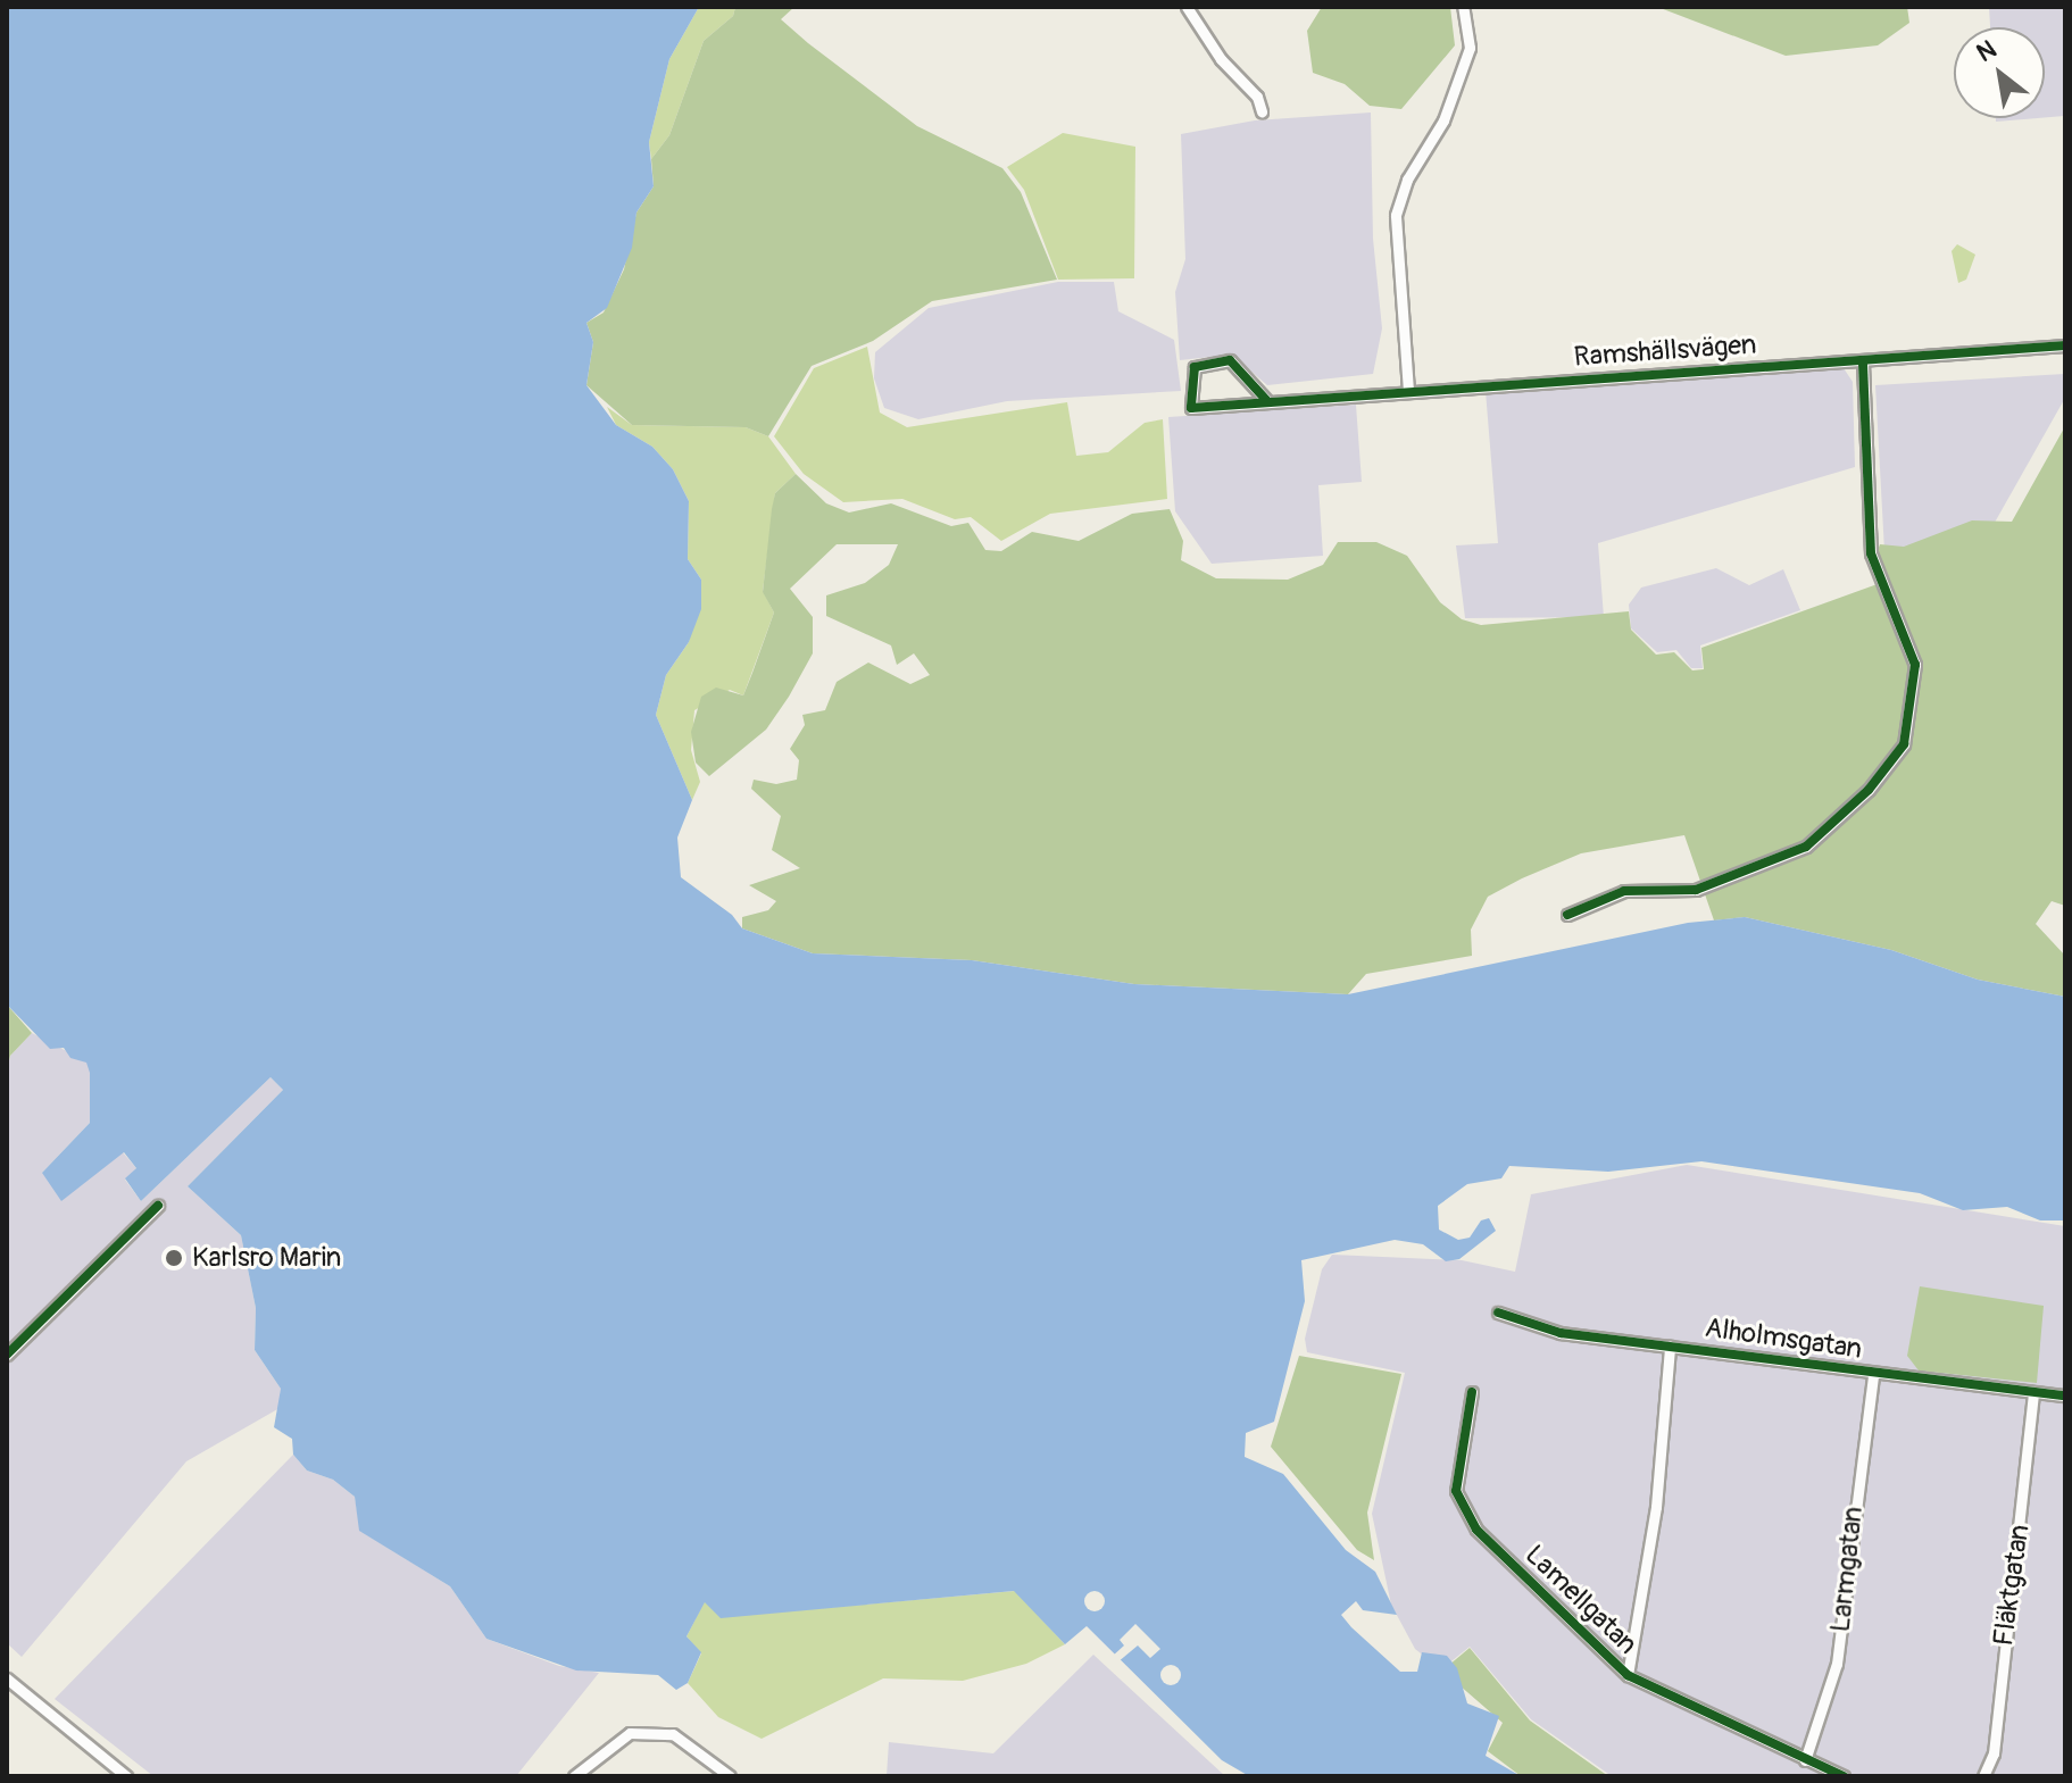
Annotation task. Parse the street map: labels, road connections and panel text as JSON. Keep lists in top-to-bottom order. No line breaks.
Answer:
{"streets":{"street":["Ramshällsvägen","Alholmsgatan","Larmgatan","Fläktgatan","Lamellgatan"]},"crossings":[["Alholmsgatan","Larmgatan"],["Alholmsgatan","Fläktgatan"],["Larmgatan","Lamellgatan"]],"places":["Karlsro Marin"],"north":"top left"}
